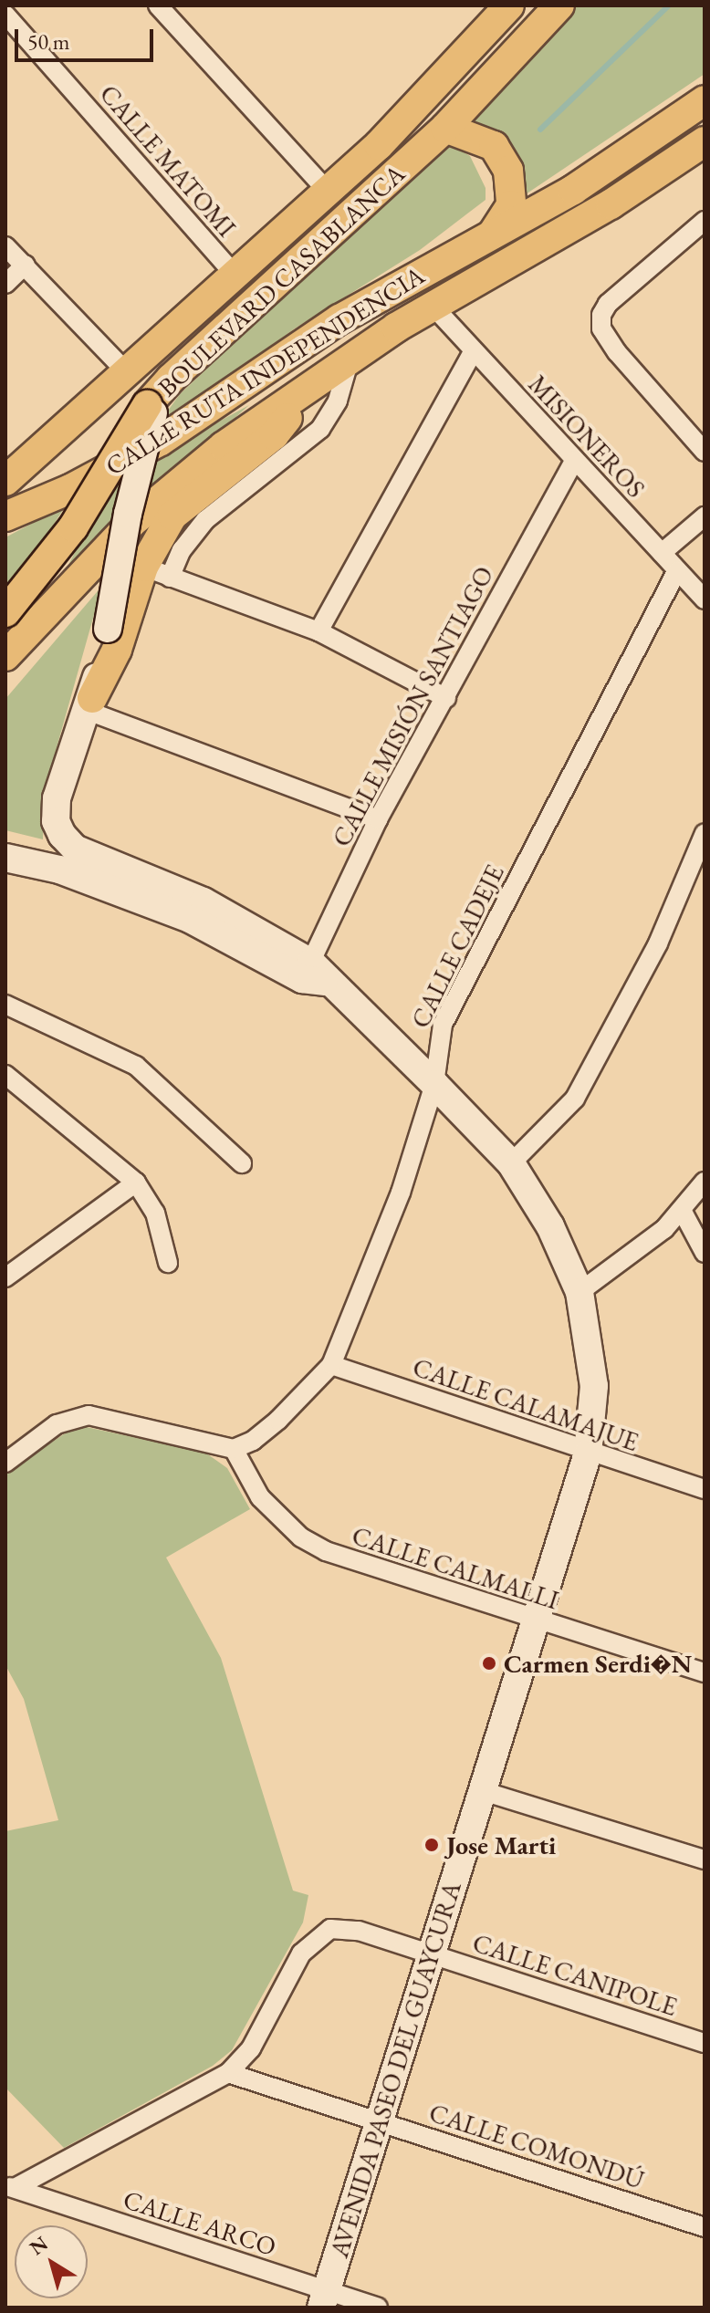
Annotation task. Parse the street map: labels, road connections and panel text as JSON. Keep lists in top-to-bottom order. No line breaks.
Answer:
{"streets":{"main road":["BOULEVARD CASABLANCA","CALLE RUTA INDEPENDENCIA"],"street":["CALLE MATOMI","MISIONEROS","CALLE MISIÓN SANTIAGO","CALLE CADEJE","CALLE CALAMAJUE","CALLE CALMALLI","CALLE CANIPOLE","AVENIDA PASEO DEL GUAYCURA","CALLE COMONDÚ","CALLE ARCO"]},"crossings":[["CALLE MATOMI","BOULEVARD CASABLANCA"],["BOULEVARD CASABLANCA","AVENIDA PASEO DEL GUAYCURA"],["CALLE RUTA INDEPENDENCIA","MISIONEROS"],["MISIONEROS","CALLE MISIÓN SANTIAGO"],["MISIONEROS","CALLE CADEJE"],["CALLE MISIÓN SANTIAGO","AVENIDA PASEO DEL GUAYCURA"],["CALLE CADEJE","CALLE CALAMAJUE"],["CALLE CADEJE","CALLE CALMALLI"],["CALLE CADEJE","AVENIDA PASEO DEL GUAYCURA"],["CALLE CALAMAJUE","AVENIDA PASEO DEL GUAYCURA"],["CALLE CALMALLI","AVENIDA PASEO DEL GUAYCURA"],["CALLE CANIPOLE","AVENIDA PASEO DEL GUAYCURA"],["CALLE CANIPOLE","CALLE COMONDÚ"],["CALLE CANIPOLE","CALLE ARCO"],["AVENIDA PASEO DEL GUAYCURA","CALLE COMONDÚ"],["AVENIDA PASEO DEL GUAYCURA","CALLE ARCO"]],"places":["Carmen Serdi�N","Jose Marti"],"scale_bar":"50 m","north":"top left"}
